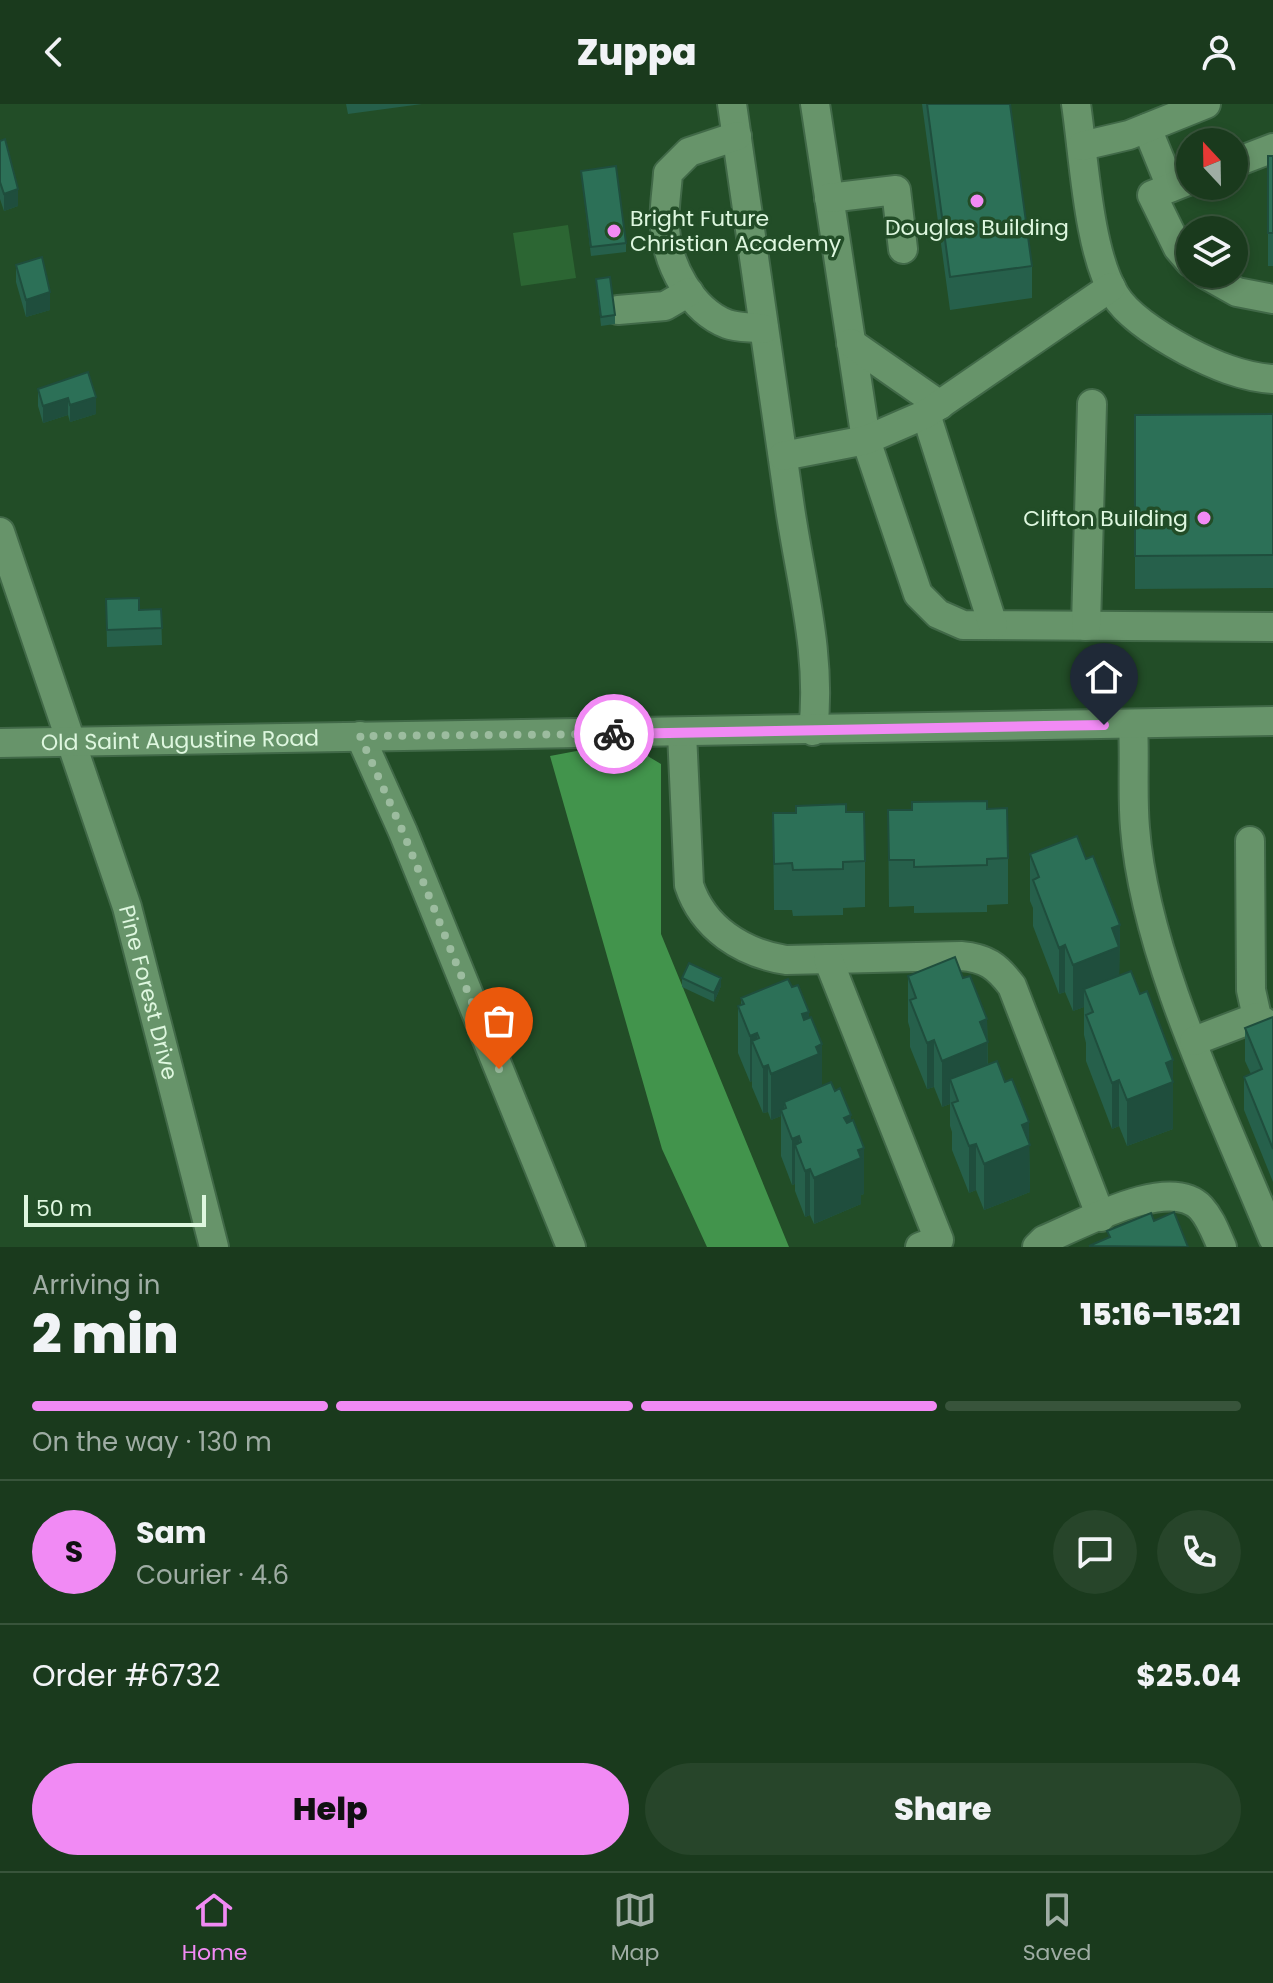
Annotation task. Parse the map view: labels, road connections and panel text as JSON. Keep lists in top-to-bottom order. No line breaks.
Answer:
{"streets":{"street":["Old Saint Augustine Road","Pine Forest Drive"]},"crossings":[["Old Saint Augustine Road","Pine Forest Drive"]],"places":["Douglas Building","Bright Future Christian Academy","Clifton Building"],"scale_bar":"50 m","north":"top","page":{"header":"Zuppa","scale":"50 m","heading":["2 min","Arriving in","15:16–15:21"],"panel":["Sam","Courier · 4.6","Order #6732","$25.04"],"bar":"On the way · 130 m","round":"S","buttons":["Help","Share"],"tabs":["Home","Map","Saved"]}}
